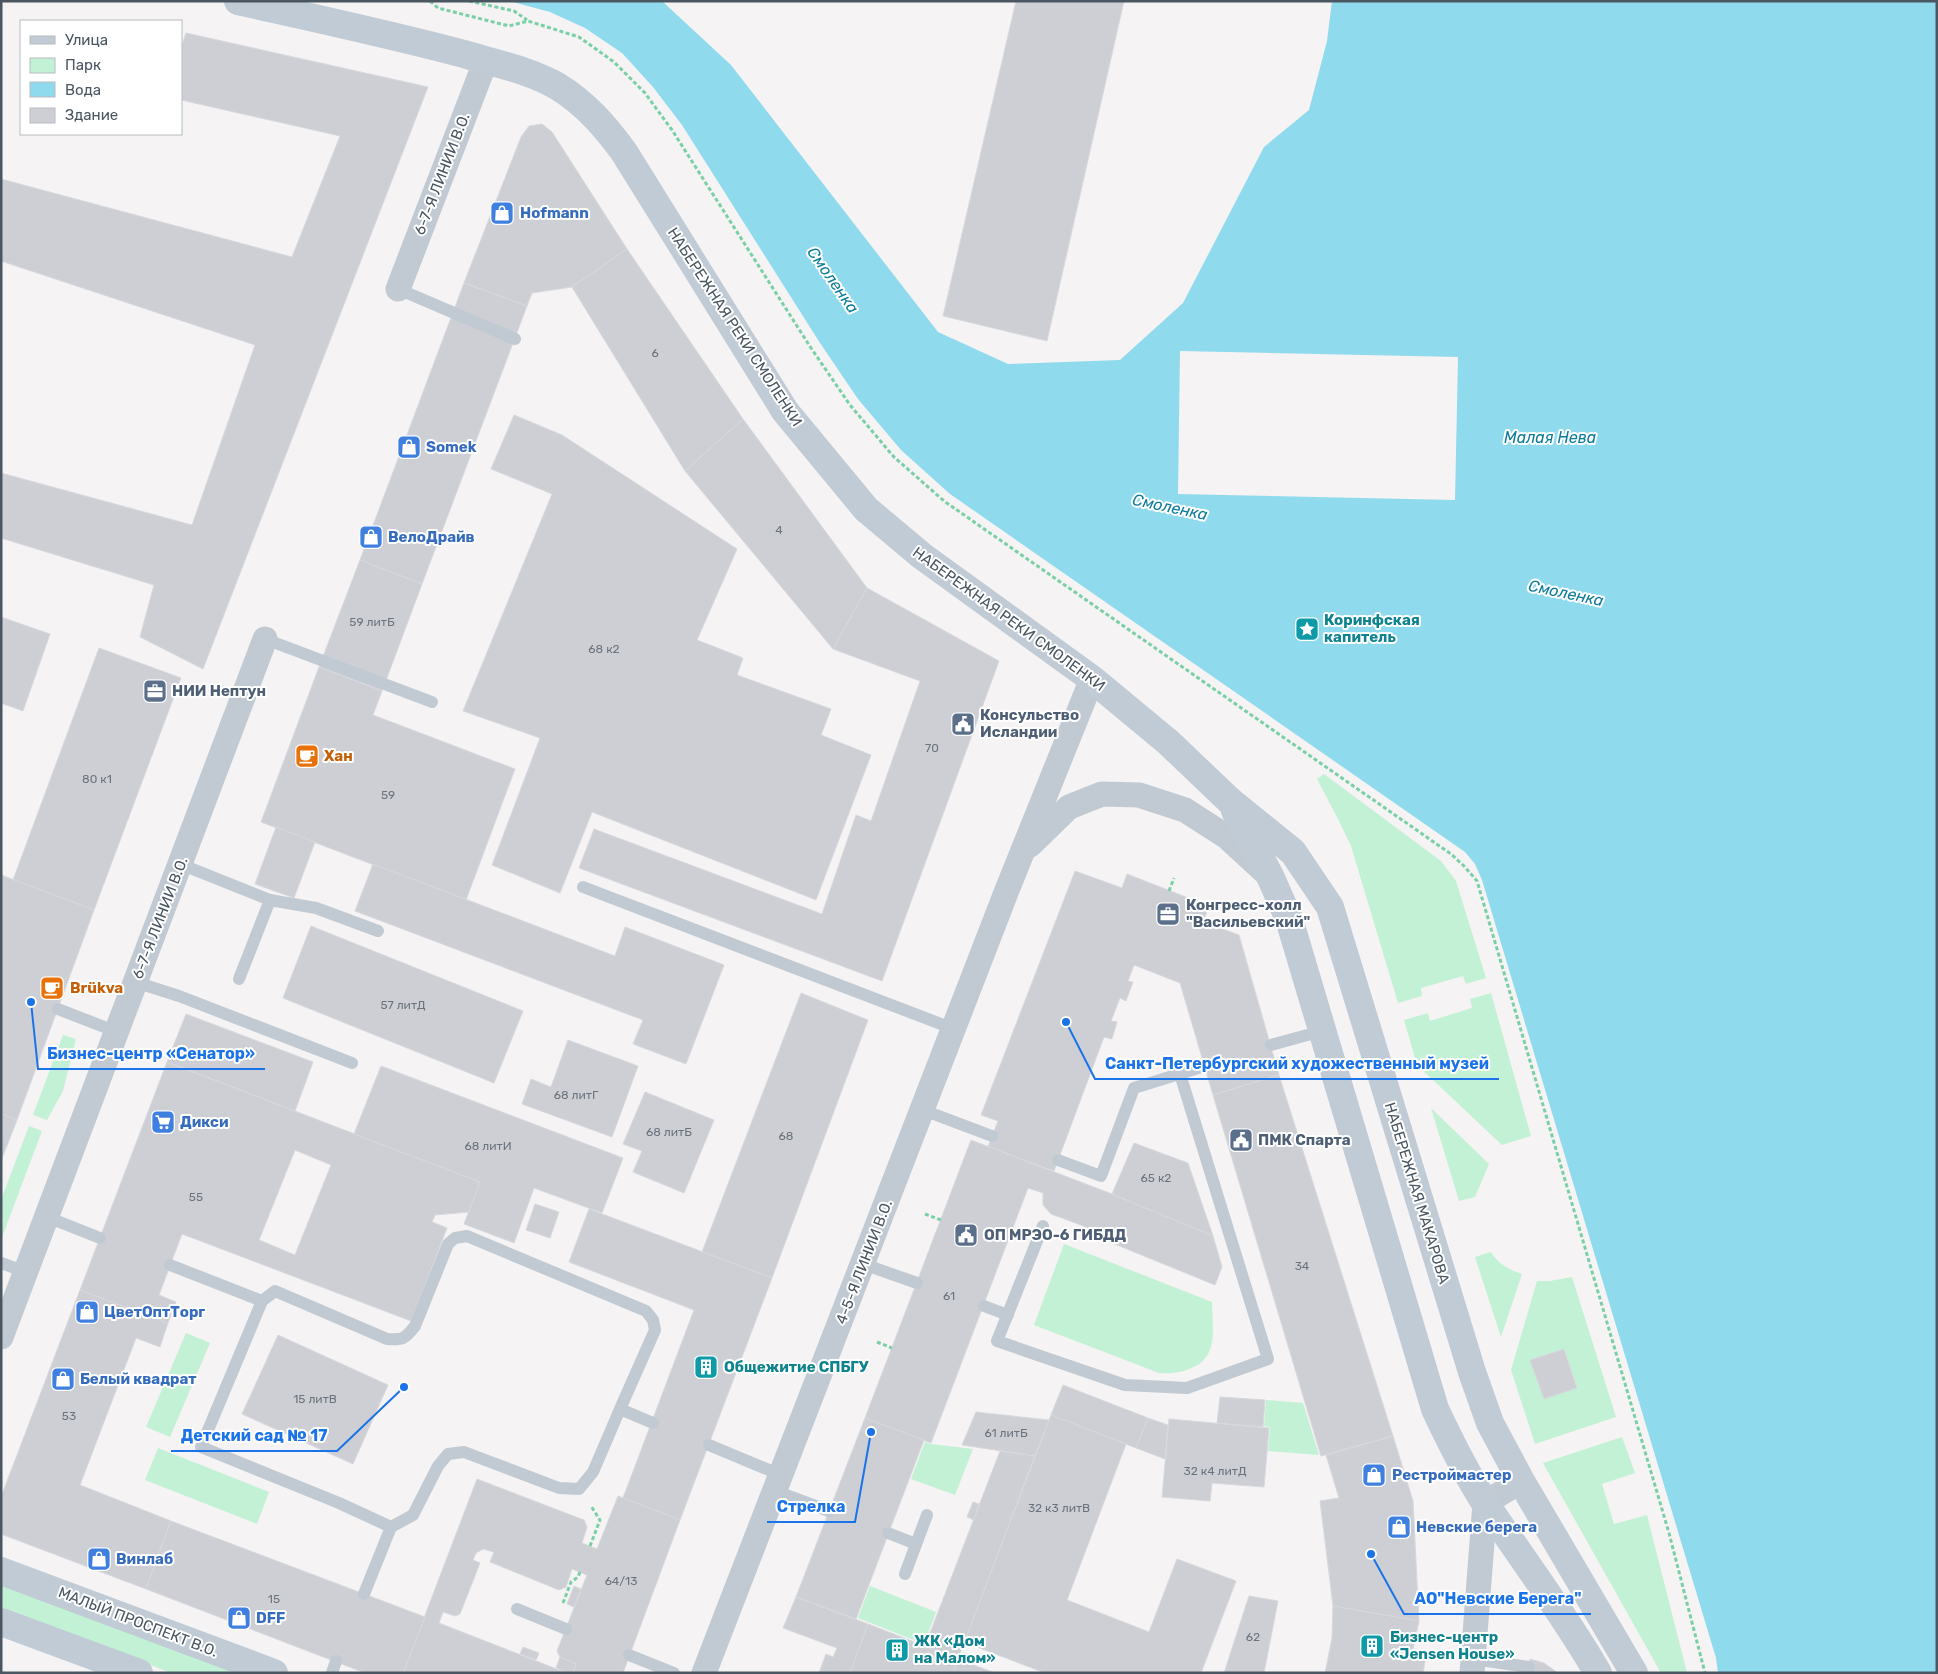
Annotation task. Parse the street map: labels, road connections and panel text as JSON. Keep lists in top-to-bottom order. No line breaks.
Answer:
{"streets":{"main road":["НАБЕРЕЖНАЯ РЕКИ СМОЛЕНКИ","НАБЕРЕЖНАЯ МАКАРОВА","МАЛЫЙ ПРОСПЕКТ В.О."],"street":["6-7-Я ЛИНИИ В.О.","4-5-Я ЛИНИИ В.О."]},"crossings":[["6-7-Я ЛИНИИ В.О.","НАБЕРЕЖНАЯ РЕКИ СМОЛЕНКИ"],["НАБЕРЕЖНАЯ РЕКИ СМОЛЕНКИ","НАБЕРЕЖНАЯ МАКАРОВА"],["НАБЕРЕЖНАЯ РЕКИ СМОЛЕНКИ","4-5-Я ЛИНИИ В.О."]],"water":["Смоленка","Малая Нева"],"places":{"shop":["Hofmann","Somek","ВелоДрайв","ЦветОптТорг","Белый квадрат","Рестроймастер","Невские берега","Винлаб","DFF"],"place":["Коринфская капитель"],"office":["НИИ Нептун","Конгресс-холл \"Васильевский\""],"public building":["Консульство Исландии","ПМК Спарта","ОП МРЭО-6 ГИБДД"],"cafe":["Хан","Brükva"],"other":["Бизнес-центр «Сенатор»","Санкт-Петербургский художественный музей","Детский сад № 17","Стрелка","АО\"Невские Берега\""],"supermarket":["Дикси"],"building":["Общежитие СПБГУ","Бизнес-центр «Jensen House»","ЖК «Дом на Малом»"]},"house_numbers":["6","4","59 литБ","68 к2","70","80 к1","59","57 литД","68 литГ","68 литБ","68","68 литИ","65 к2","55","34","61","15 литВ","53","61 литБ","32 к4 литД","32 к3 литВ","64/13","15","62"],"legend":["Улица","Парк","Вода","Здание"]}
